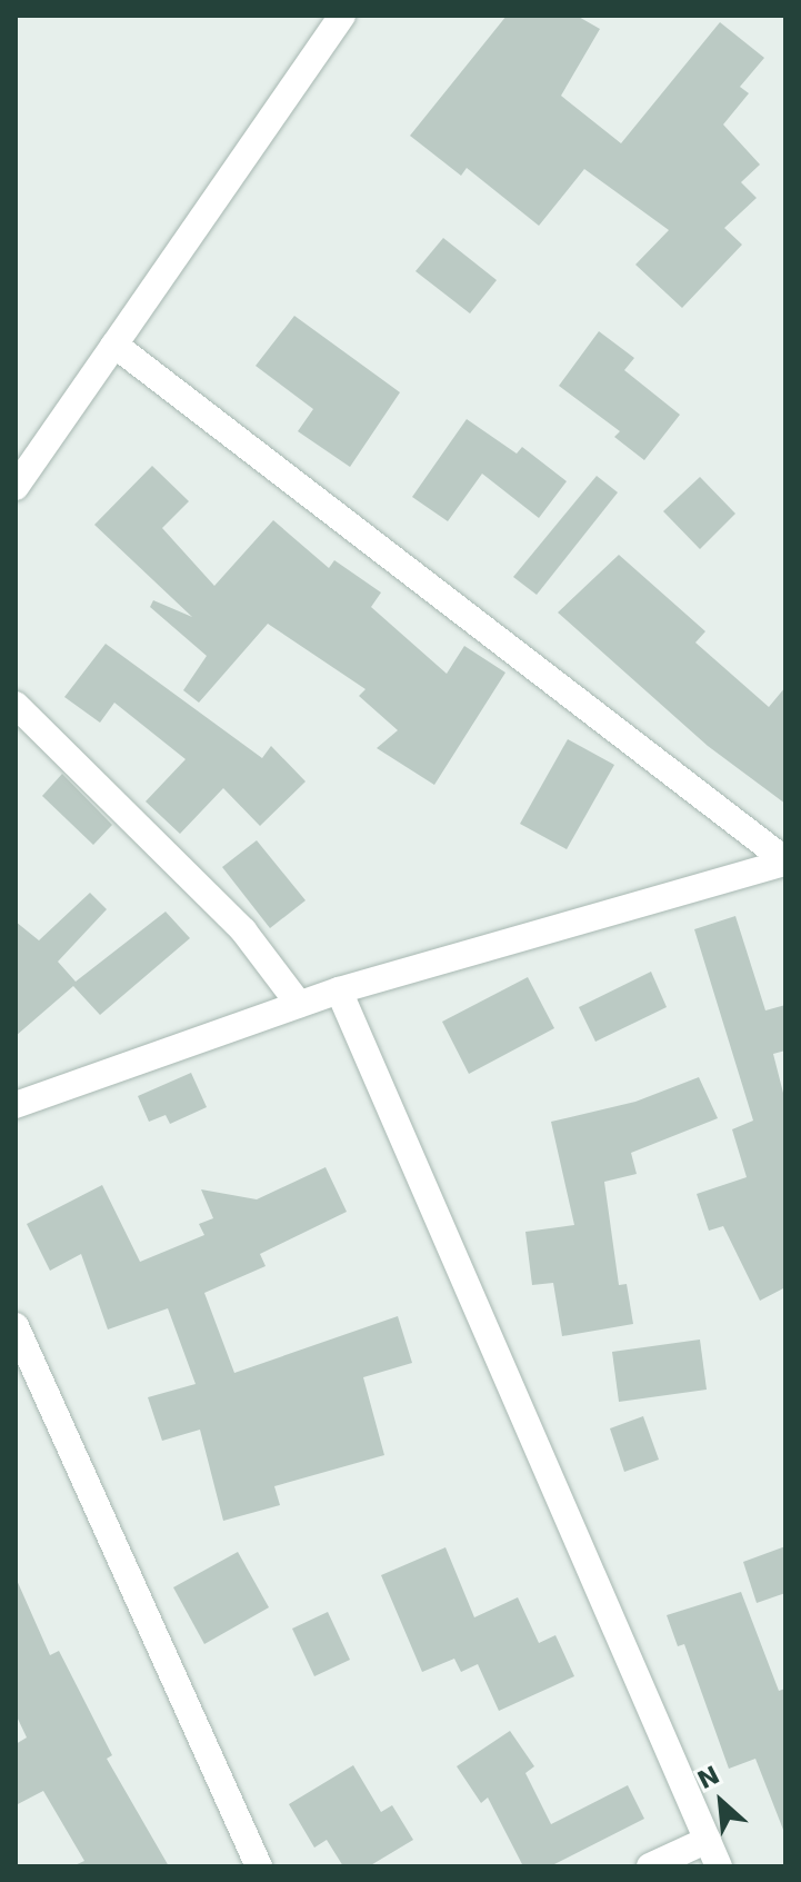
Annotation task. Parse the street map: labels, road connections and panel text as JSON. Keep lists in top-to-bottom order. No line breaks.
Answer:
{"north":"top left"}
